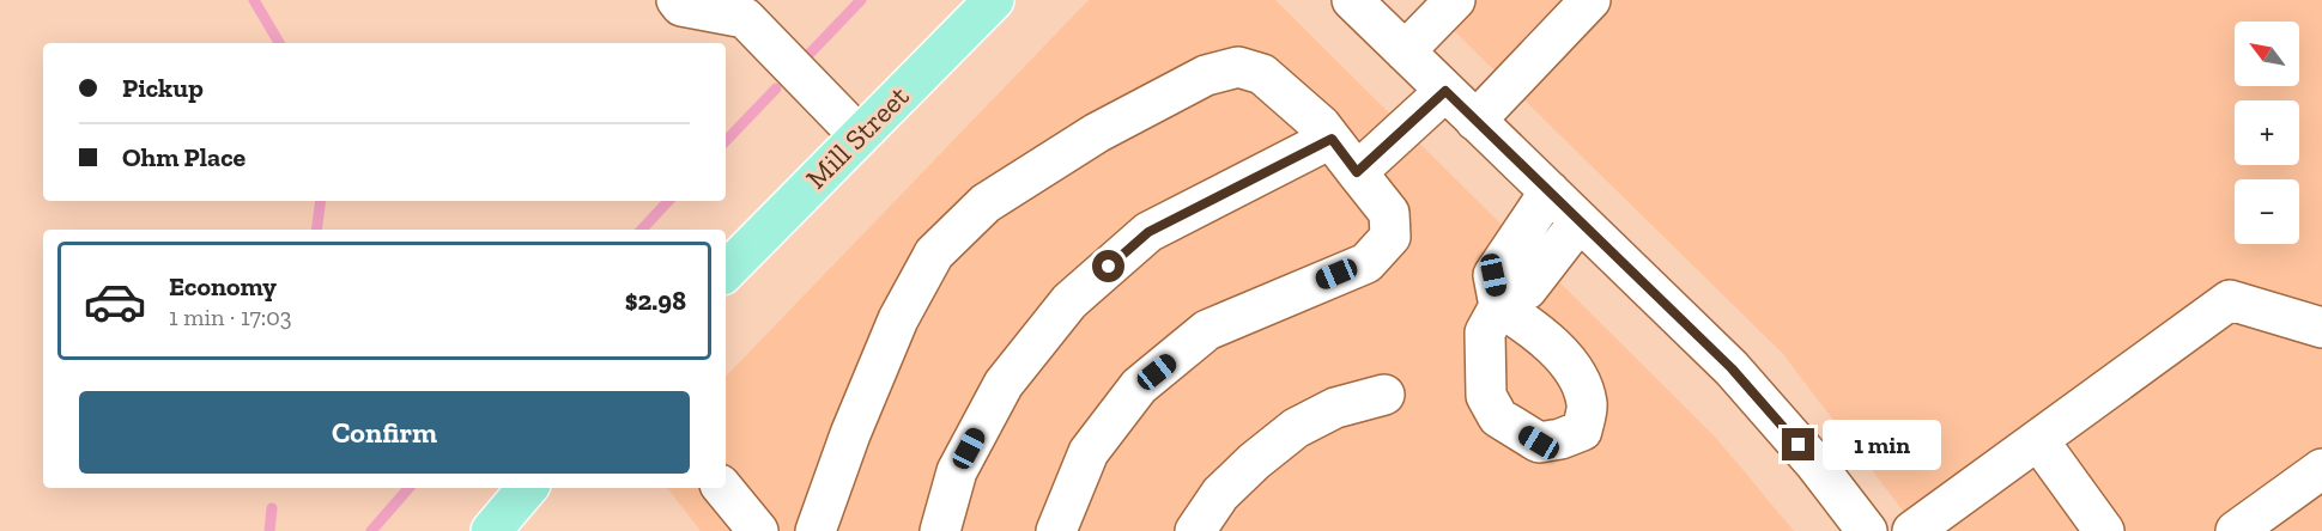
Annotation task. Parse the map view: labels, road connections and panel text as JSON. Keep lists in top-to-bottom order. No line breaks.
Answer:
{"streets":{"main road":["Mill Street"]},"north":"top left","page":{"map_buttons":["+","−"],"banner":["Pickup","Ohm Place"],"list":[{"name":"Economy","note":"1 min · 17:03","value":"$2.98"}],"buttons":"Confirm","bubble":"1 min"}}
